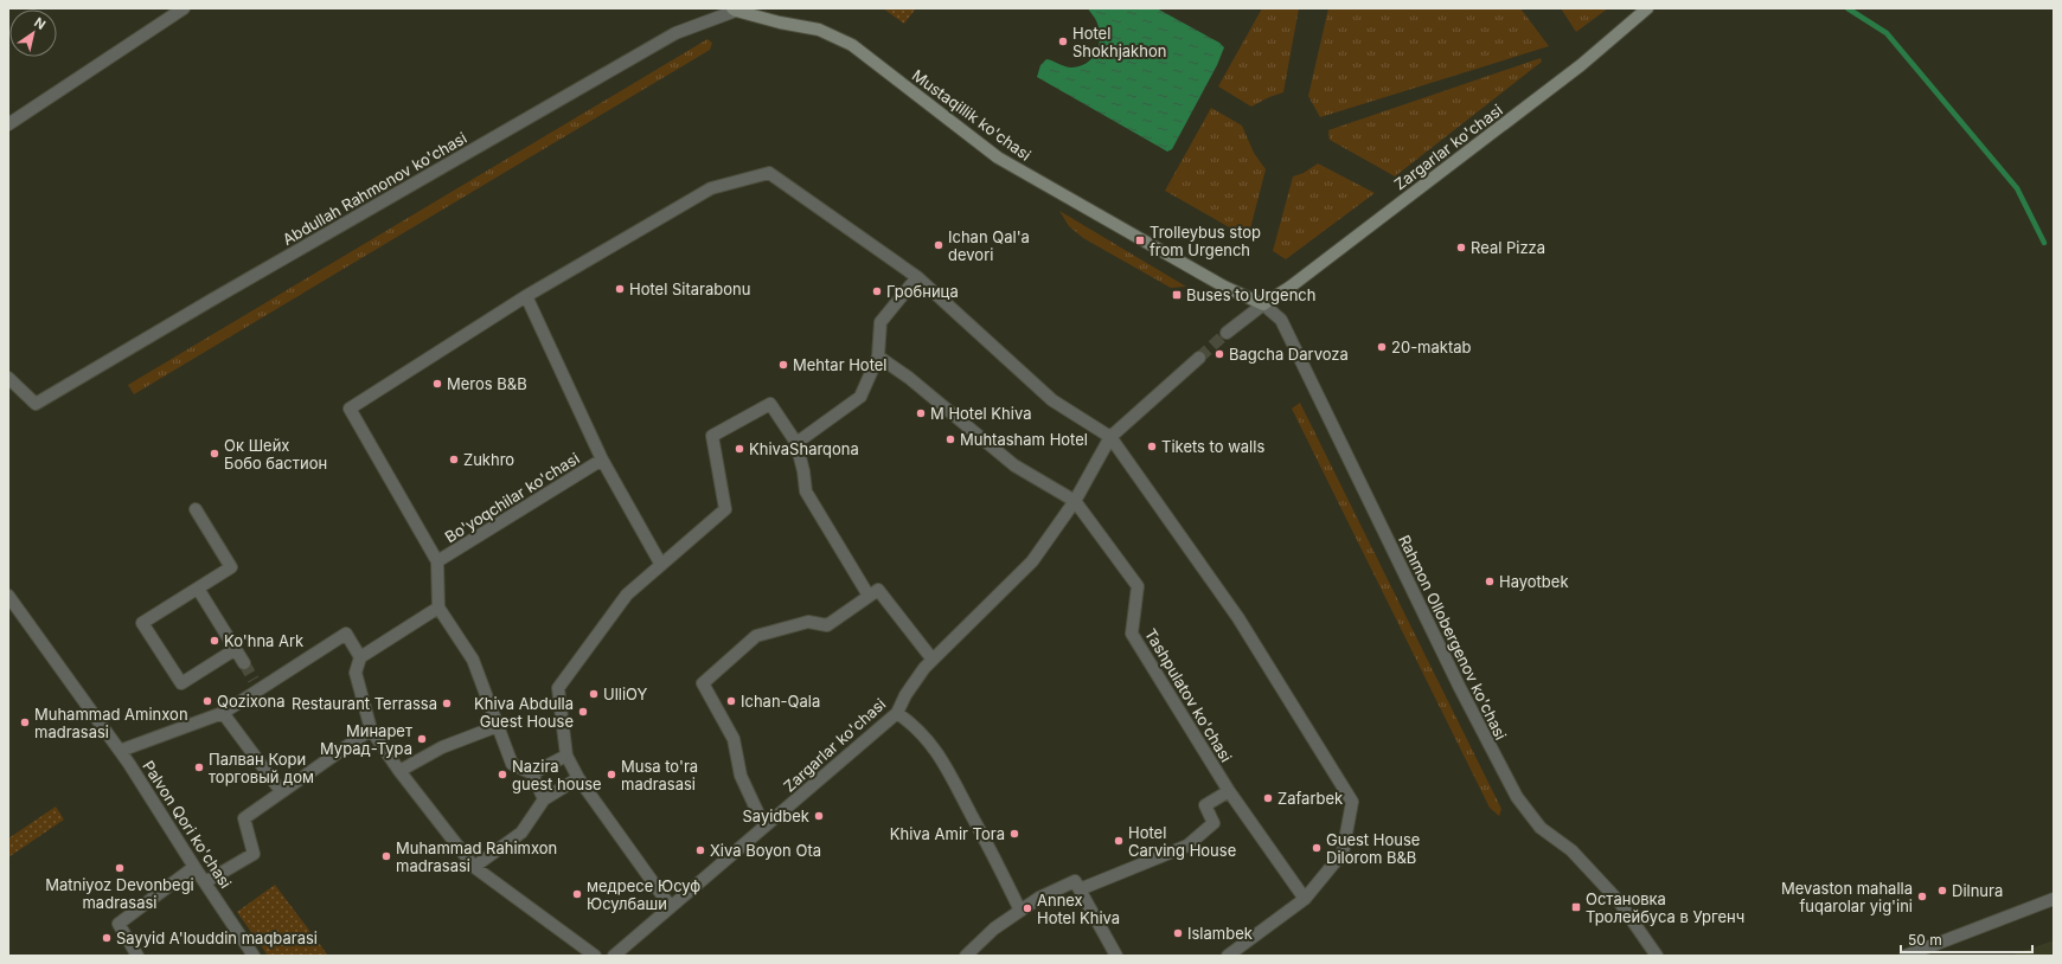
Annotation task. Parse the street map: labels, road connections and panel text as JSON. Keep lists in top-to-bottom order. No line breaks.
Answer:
{"streets":{"main road":["Mustaqillik ko'chasi","Zargarlar ko'chasi"],"street":["Abdullah Rahmonov ko'chasi","Bo'yoqchilar ko'chasi","Rahmon Ollobergenov ko'chasi","Tashpulatov ko'chasi","Palvon Qori ko'chasi"]},"crossings":[["Mustaqillik ko'chasi","Zargarlar ko'chasi"],["Mustaqillik ko'chasi","Abdullah Rahmonov ko'chasi"],["Mustaqillik ko'chasi","Rahmon Ollobergenov ko'chasi"],["Zargarlar ko'chasi","Rahmon Ollobergenov ko'chasi"],["Zargarlar ko'chasi","Tashpulatov ko'chasi"]],"places":{"other":["Hotel Shokhjakhon","Ichan Qal'a devori","Real Pizza","Hotel Sitarabonu","Гробница","20-maktab","Bagcha Darvoza","Mehtar Hotel","Meros B&B","M Hotel Khiva","Muhtasham Hotel","Tikets to walls","KhivaSharqona","Ок Шейх Бобо бастион","Zukhro","Hayotbek","Ko'hna Ark","UlliOY","Qozixona","Ichan-Qala","Restaurant Terrassa","Khiva Abdulla Guest House","Muhammad Aminxon madrasasi","Минарет Мурад-Тура","Палван Кори торговый дом","Nazira guest house","Musa to'ra madrasasi","Zafarbek","Sayidbek","Khiva Amir Tora","Hotel Carving House","Guest House Dilorom B&B","Xiva Boyon Ota","Muhammad Rahimxon madrasasi","Matniyoz Devonbegi madrasasi","Dilnura","медресе Юсуф Юсулбаши","Mevaston mahalla fuqarolar yig'ini","Annex Hotel Khiva","Islambek","Sayyid A'louddin maqbarasi"],"transit":["Trolleybus stop from Urgench","Buses to Urgench","Остановка Тролейбуса в Ургенч"]},"scale_bar":"50 m","north":"top right"}
